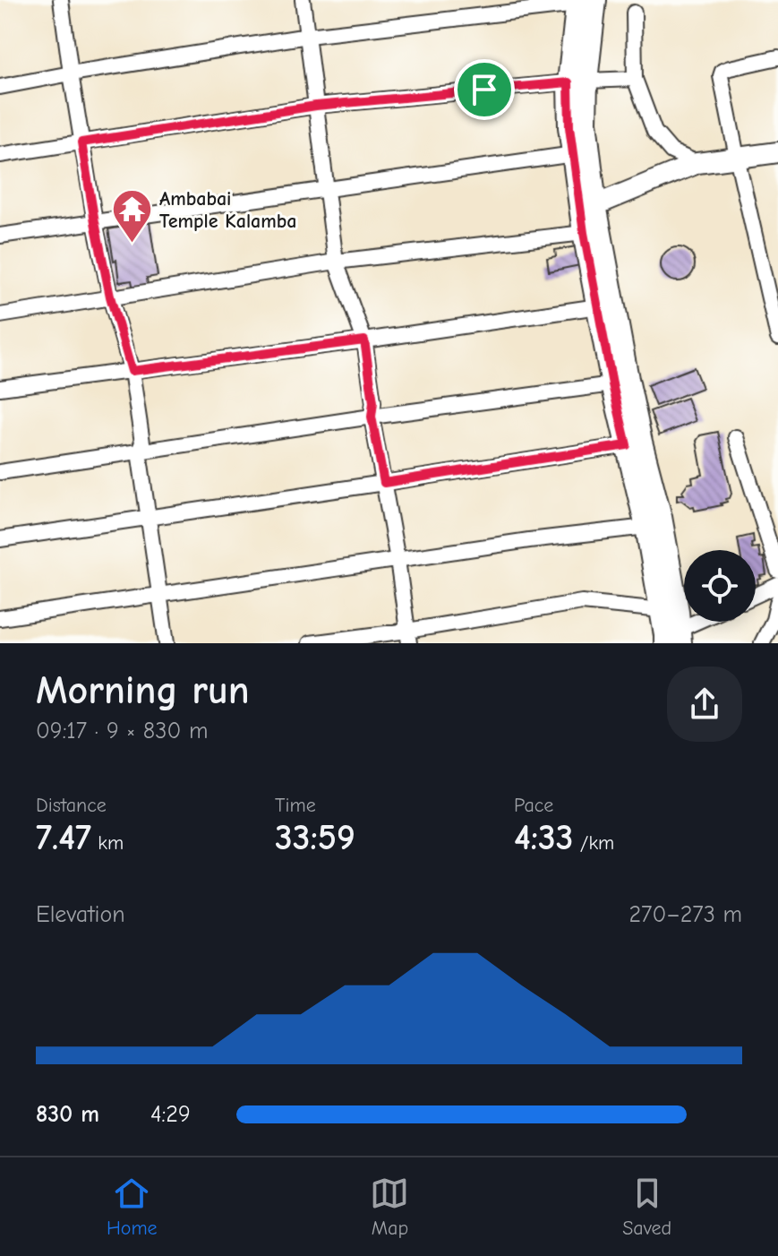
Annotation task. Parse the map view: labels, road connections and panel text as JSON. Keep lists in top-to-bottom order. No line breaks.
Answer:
{"places":{"temple":["Ambabai Temple Kalamba"]},"page":{"heading":["Morning run","09:17 · 9 × 830 m"],"stats":[["Distance","7.47 km"],["Time","33:59"],["Pace","4:33 /km"]],"chart":["Elevation","270–273 m"],"list":[{"name":"830 m","note":"4:29"}],"tabs":["Home","Map","Saved"]}}
